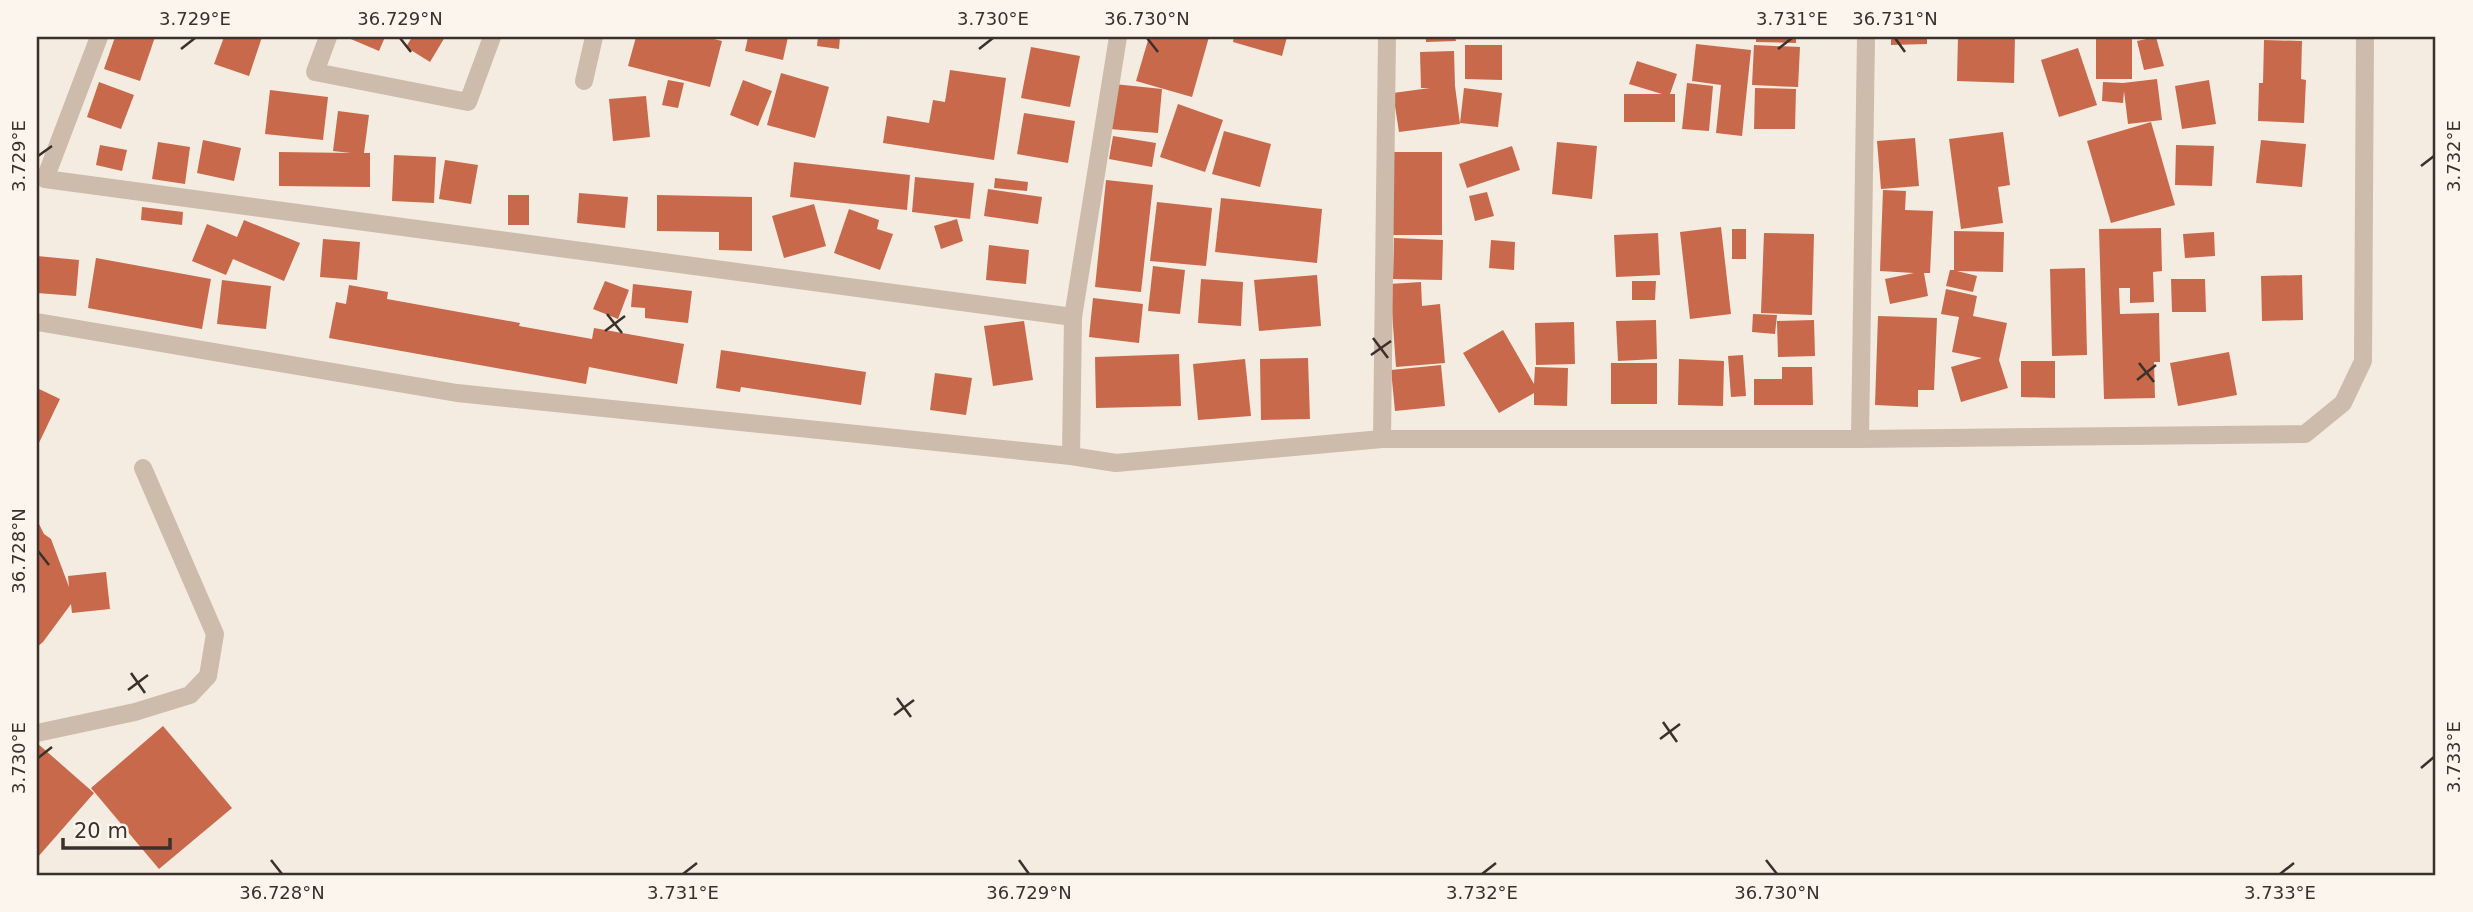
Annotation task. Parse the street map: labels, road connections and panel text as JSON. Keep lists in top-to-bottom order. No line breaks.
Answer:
{"scale_bar":"20 m","coordinates":["3.729°E","36.729°N","3.730°E","36.730°N","3.731°E","36.731°N","3.732°E","36.728°N","3.733°E"]}
